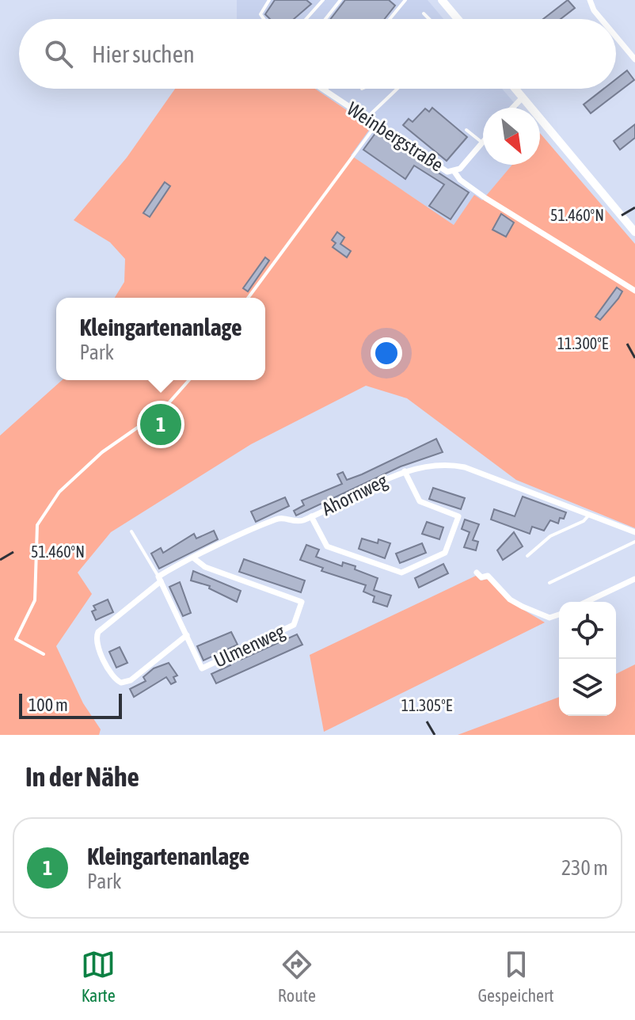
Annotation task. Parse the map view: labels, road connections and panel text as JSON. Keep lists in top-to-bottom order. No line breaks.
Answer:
{"streets":{"street":["Weinbergstraße","Ahornweg","Ulmenweg"]},"crossings":[["Ahornweg","Ulmenweg"]],"scale_bar":"100 m","north":"bottom right","page":{"search":"Hier suchen","popup":["Kleingartenanlage","Park"],"pins":"1","scale":"100 m","heading":"In der Nähe","list":[{"mark":"1","name":"Kleingartenanlage","note":"Park","value":"230 m"}],"nav":["Karte","Route","Gespeichert"]},"coordinates":["51.460°N","11.300°E","11.305°E"]}
